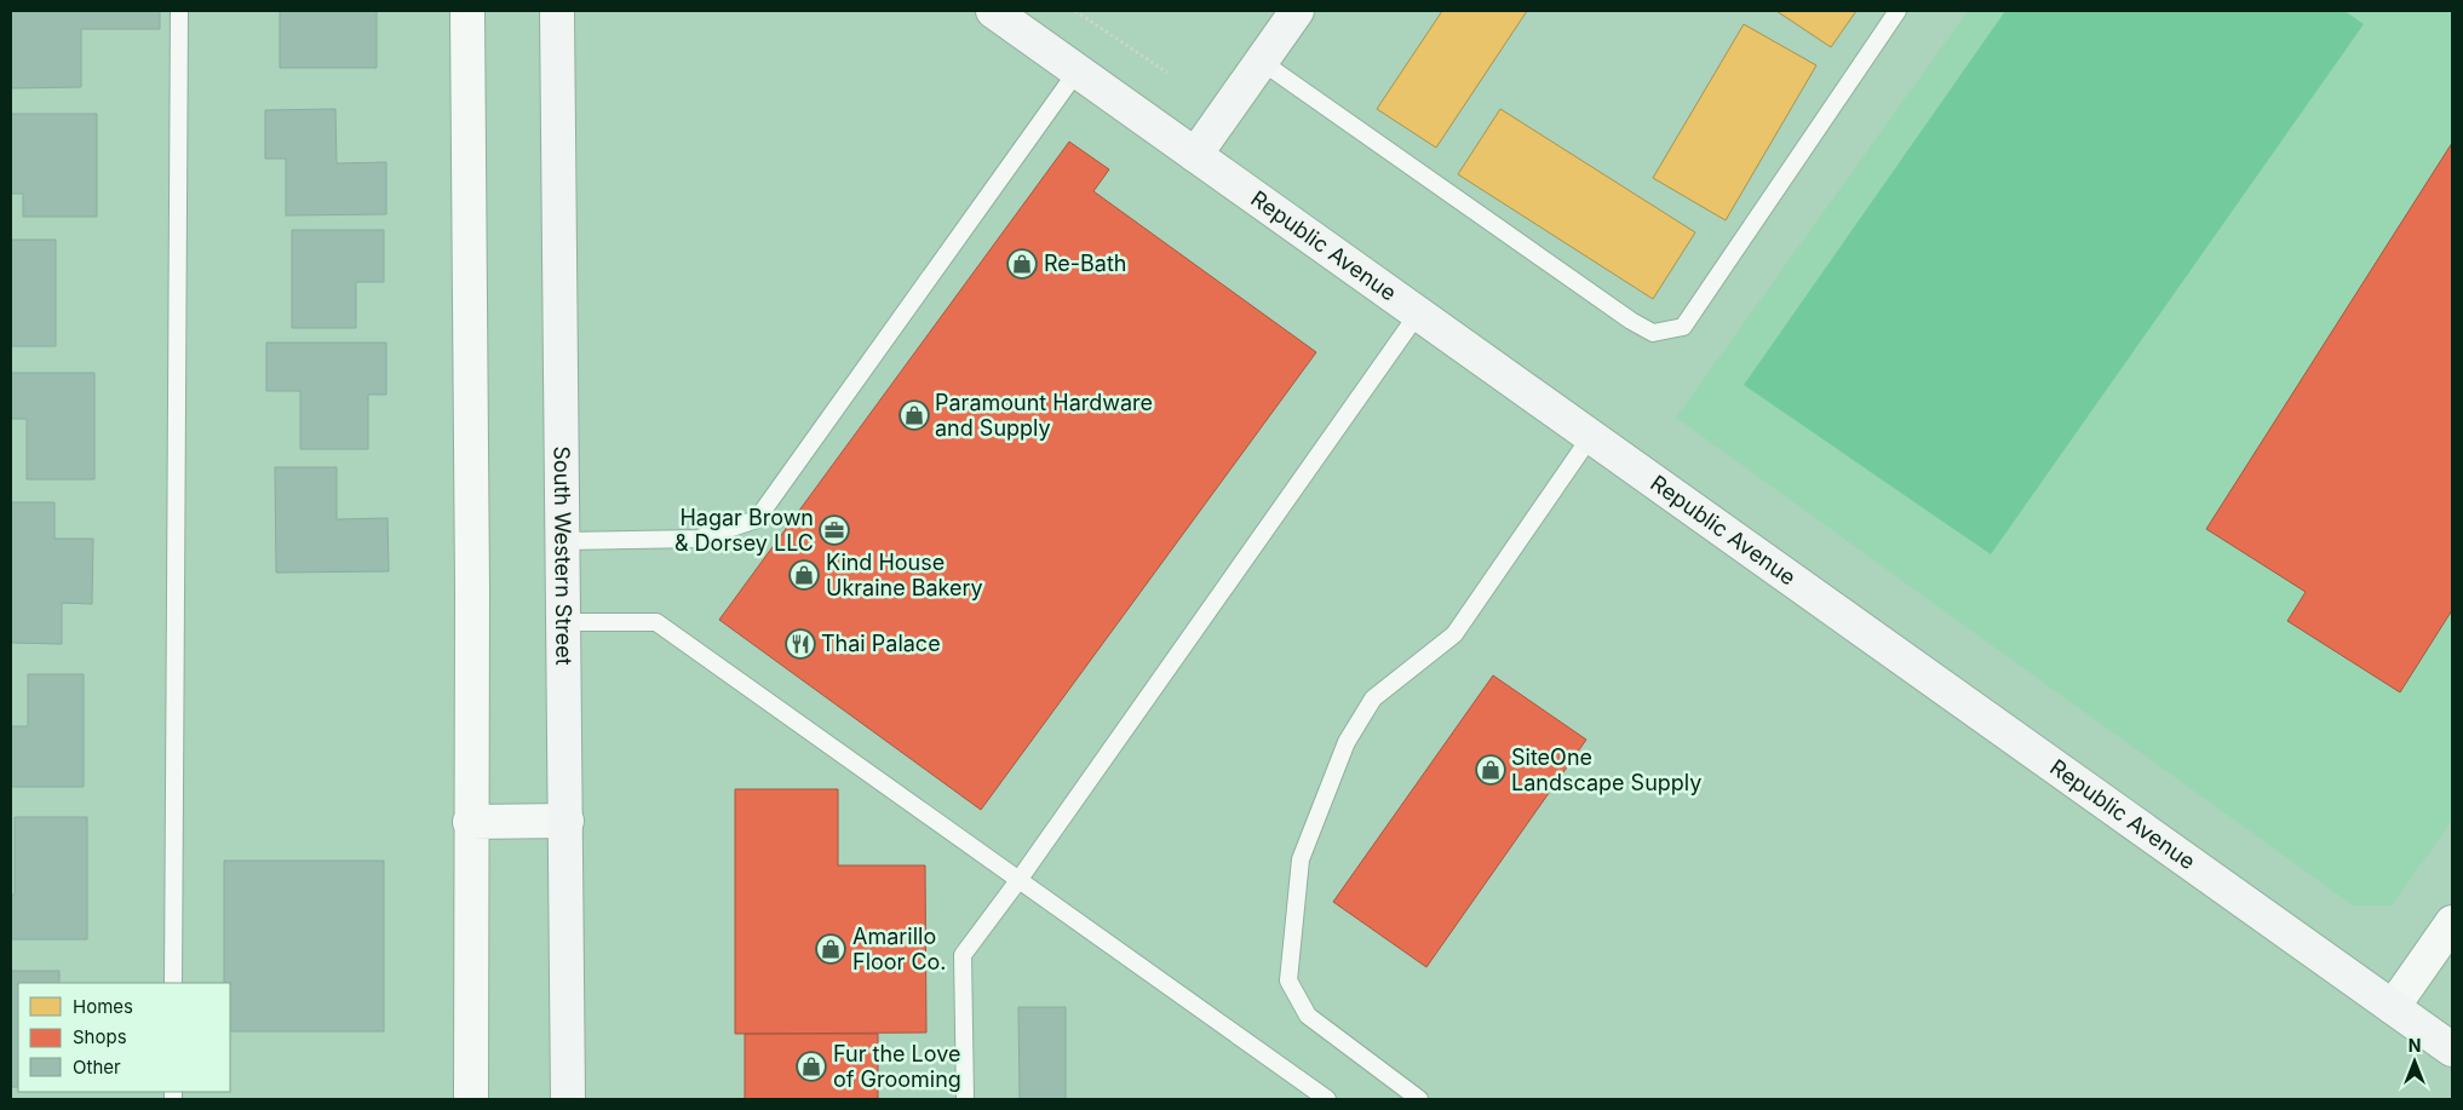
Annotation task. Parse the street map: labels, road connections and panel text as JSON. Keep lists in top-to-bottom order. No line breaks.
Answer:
{"streets":{"street":["Republic Avenue","South Western Street"]},"places":{"shop":["Re-Bath","Paramount Hardware and Supply","Kind House Ukraine Bakery","SiteOne Landscape Supply","Amarillo Floor Co.","Fur the Love of Grooming"],"office":["Hagar Brown & Dorsey LLC"],"restaurant":["Thai Palace"]},"legend":["Homes","Shops","Other"],"north":"top"}
